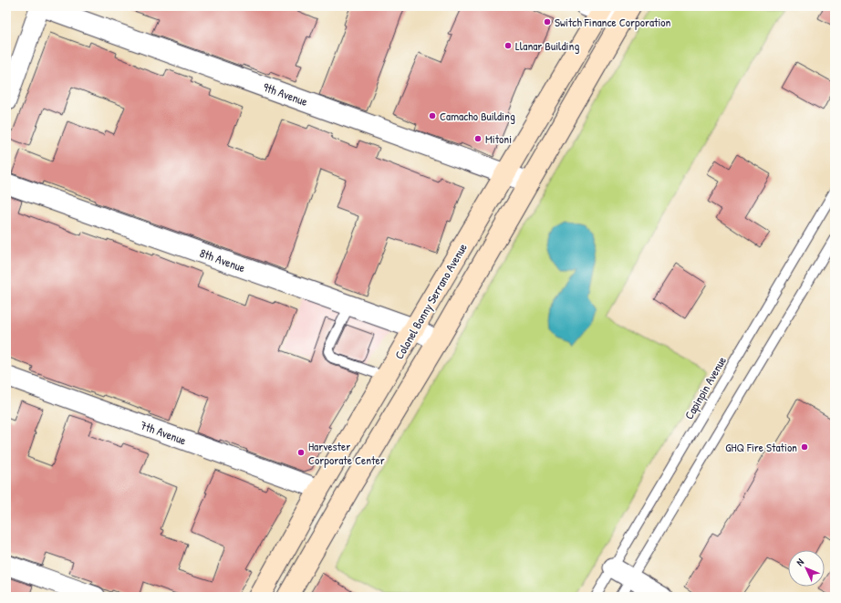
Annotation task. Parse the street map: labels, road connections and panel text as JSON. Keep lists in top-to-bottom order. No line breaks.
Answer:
{"streets":{"main road":["Colonel Bonny Serrano Avenue"],"street":["9th Avenue","8th Avenue","7th Avenue"],"lane":["Capinpin Avenue"]},"crossings":[["9th Avenue","Colonel Bonny Serrano Avenue"],["8th Avenue","Colonel Bonny Serrano Avenue"],["Colonel Bonny Serrano Avenue","7th Avenue"]],"places":["Switch Finance Corporation","Llanar Building","Camacho Building","Mitoni","GHQ Fire Station","Harvester Corporate Center"],"north":"top left"}
